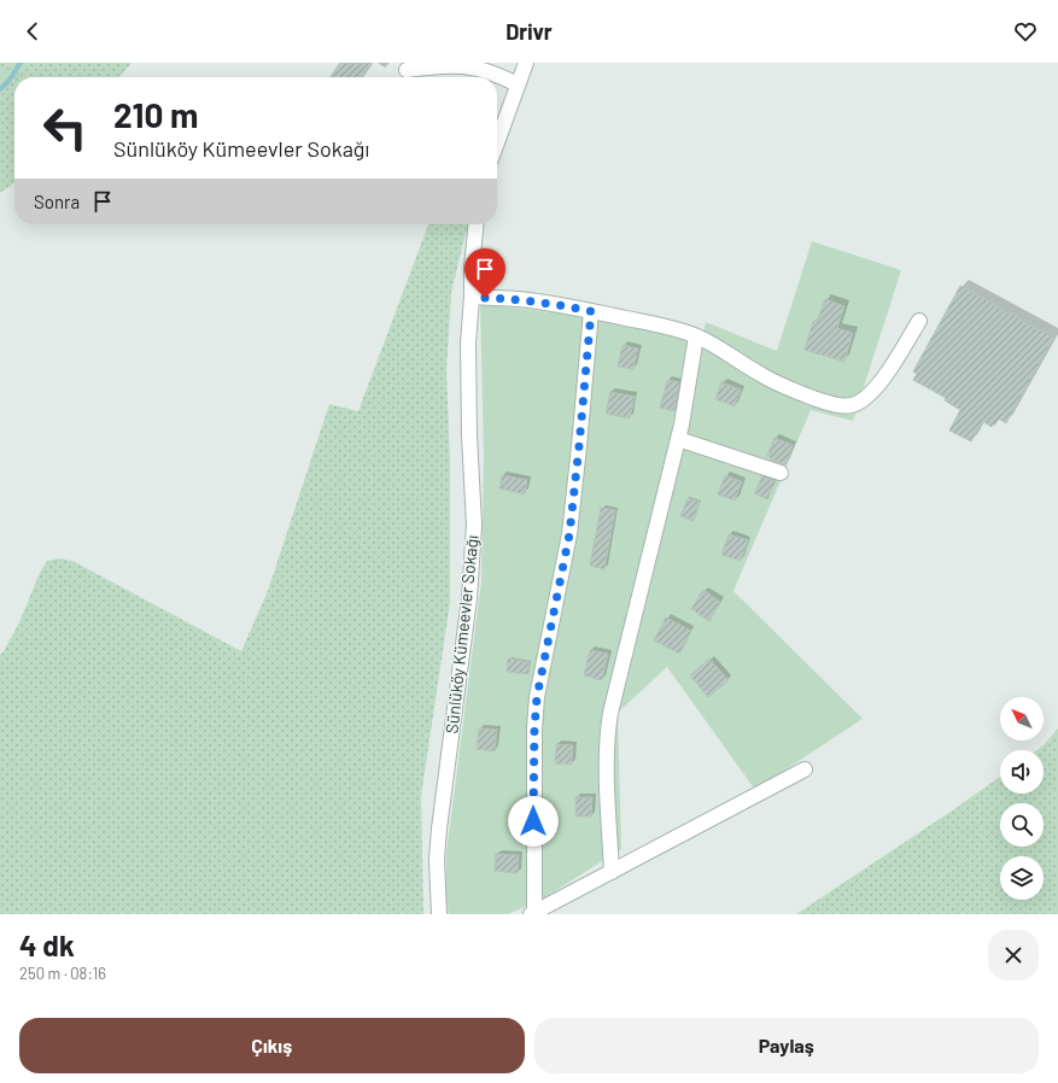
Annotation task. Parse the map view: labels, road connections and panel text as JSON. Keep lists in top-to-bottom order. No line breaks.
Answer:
{"streets":{"street":["Sünlüköy Kümeevler Sokağı"]},"north":"top left","page":{"header":"Drivr","turn":["210 m","Sünlüköy Kümeevler Sokağı"],"then":"Sonra","heading":["4 dk","250 m · 08:16"],"buttons":["Çıkış","Paylaş"]}}
